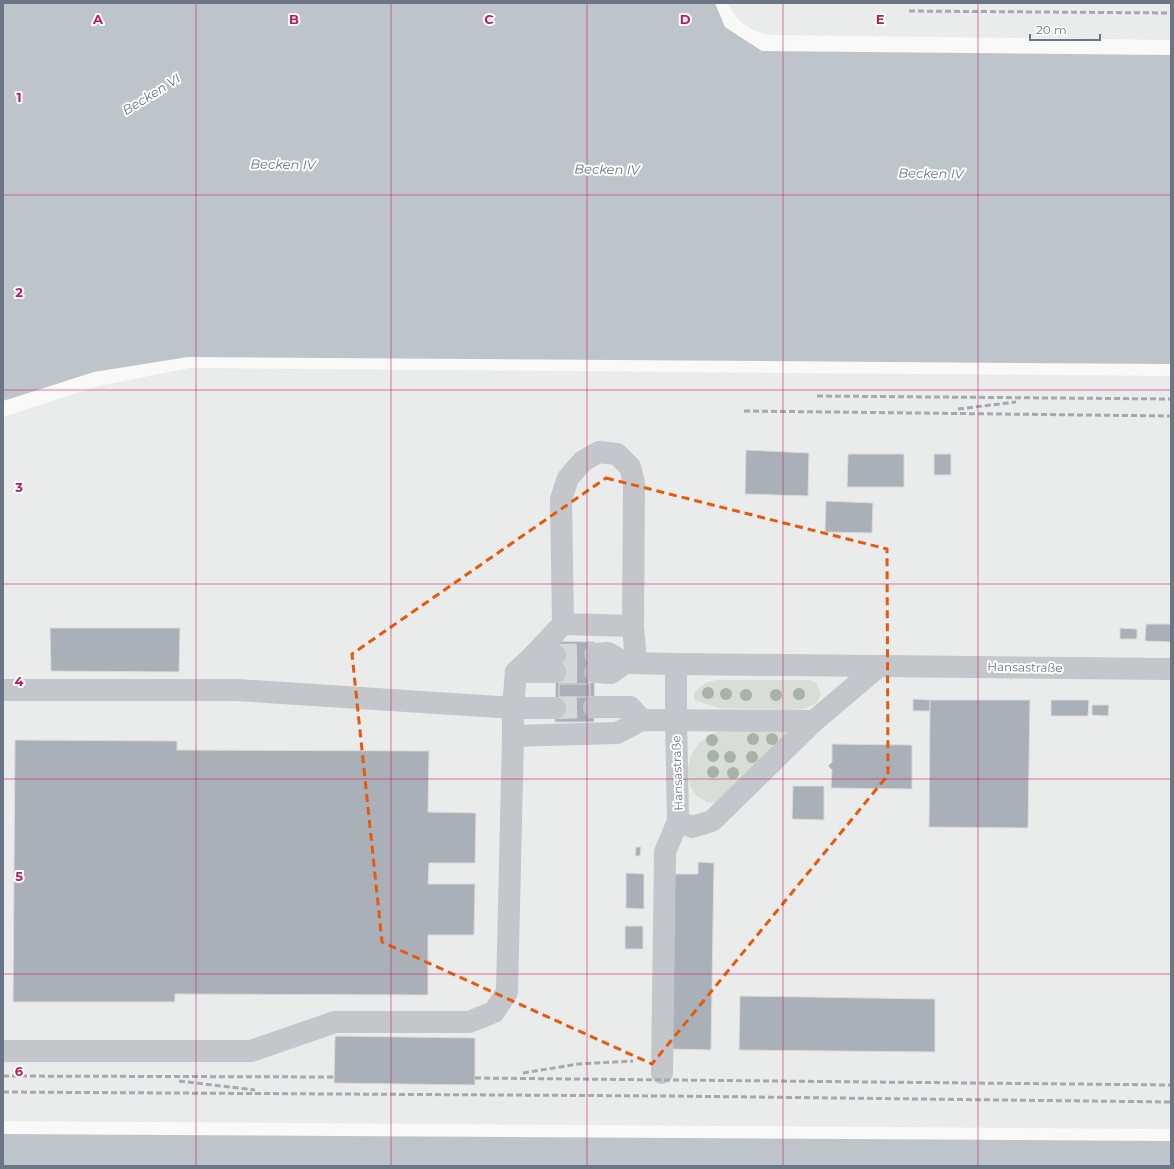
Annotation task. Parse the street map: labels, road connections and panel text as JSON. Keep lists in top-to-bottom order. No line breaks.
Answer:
{"streets":{"street":["Hansastraße"]},"water":["Becken VI","Becken IV"],"scale_bar":"20 m","grid":{"columns":["A","B","C","D","E"],"rows":["1","2","3","4","5","6"]}}
